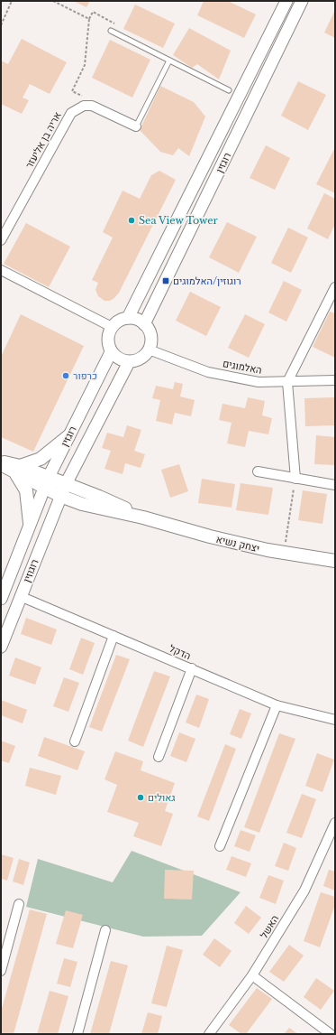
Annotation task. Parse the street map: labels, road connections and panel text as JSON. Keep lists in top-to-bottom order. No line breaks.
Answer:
{"streets":{"main road":["יצחק נשיא"],"street":["אריה בן אליעזר","רוגזין","האלמוגים","רוגוזין","הדקל","האשל"]},"crossings":[["רוגזין","האלמוגים"],["רוגזין","יצחק נשיא"],["רוגזין","רוגוזין"],["יצחק נשיא","רוגוזין"],["רוגוזין","הדקל"]],"places":{"other":["Sea View Tower","כרפור","גאולים"],"transit":["רוגוזין/האלמוגים"]}}
